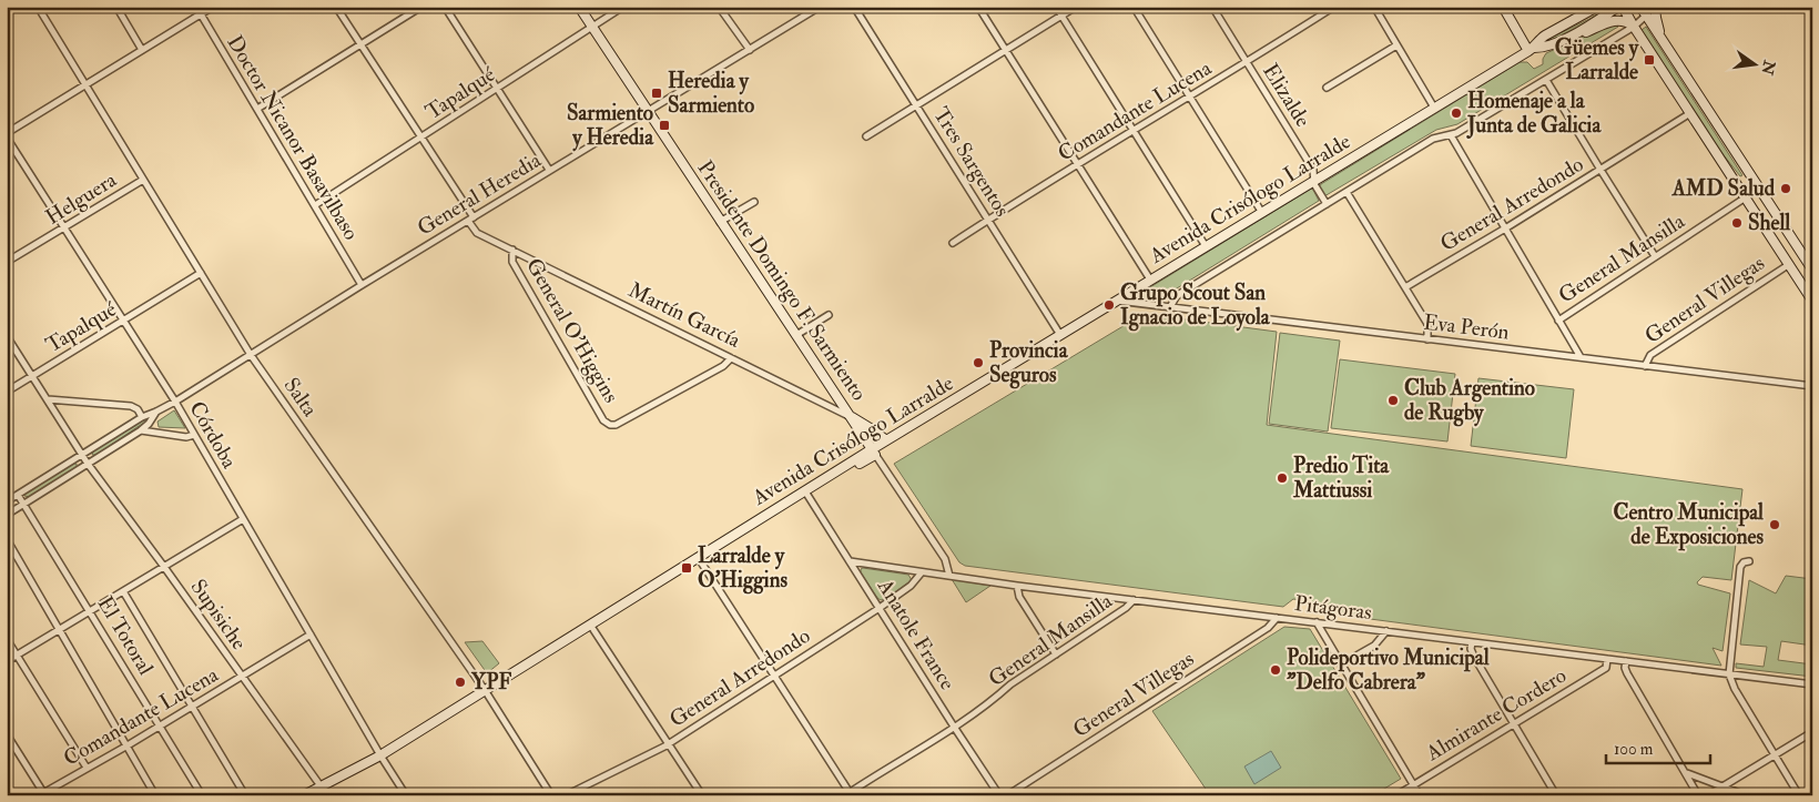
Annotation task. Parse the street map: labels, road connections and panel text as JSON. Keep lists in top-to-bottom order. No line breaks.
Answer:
{"streets":{"main road":["Avenida Crisólogo Larralde","Presidente Domingo F. Sarmiento","Martín García"],"street":["Tapalqué","Elizalde","Comandante Lucena","Doctor Nicanor Basavilbaso","Tres Sargentos","General Heredia","Helguera","General Arredondo","General Mansilla","General Villegas","Eva Perón","General O'Higgins","Salta","Córdoba","Pitágoras","Supisiche","Anatole France","El Totoral","Almirante Cordero"]},"crossings":[["Tapalqué","Doctor Nicanor Basavilbaso"],["Tapalqué","Presidente Domingo F. Sarmiento"],["Tapalqué","Salta"],["Tapalqué","Córdoba"],["Tapalqué","Supisiche"],["Elizalde","Comandante Lucena"],["Elizalde","Avenida Crisólogo Larralde"],["Comandante Lucena","Tres Sargentos"],["Comandante Lucena","Córdoba"],["Comandante Lucena","Supisiche"],["Comandante Lucena","El Totoral"],["Doctor Nicanor Basavilbaso","General Heredia"],["Tres Sargentos","Avenida Crisólogo Larralde"],["General Heredia","Presidente Domingo F. Sarmiento"],["General Heredia","Martín García"],["General Heredia","Salta"],["General Heredia","Córdoba"],["General Heredia","Supisiche"],["General Heredia","El Totoral"],["Helguera","Salta"],["Helguera","Córdoba"],["Avenida Crisólogo Larralde","Presidente Domingo F. Sarmiento"],["Avenida Crisólogo Larralde","Martín García"],["Avenida Crisólogo Larralde","Eva Perón"],["Avenida Crisólogo Larralde","Salta"],["Avenida Crisólogo Larralde","Córdoba"],["Avenida Crisólogo Larralde","Supisiche"],["Avenida Crisólogo Larralde","Anatole France"],["General Arredondo","Pitágoras"],["General Arredondo","Anatole France"],["General Mansilla","Pitágoras"],["General Mansilla","Anatole France"],["Presidente Domingo F. Sarmiento","Martín García"],["Presidente Domingo F. Sarmiento","Pitágoras"],["General Villegas","Eva Perón"],["General Villegas","Pitágoras"],["Martín García","General O'Higgins"],["Pitágoras","Anatole France"],["Pitágoras","Almirante Cordero"]],"places":{"transit":["Güemes y Larralde","Heredia y Sarmiento","Sarmiento y Heredia","Larralde y O'Higgins"],"other":["Homenaje a la Junta de Galicia","AMD Salud","Shell","Grupo Scout San Ignacio de Loyola","Provincia Seguros","Club Argentino de Rugby","Predio Tita Mattiussi","Centro Municipal de Exposiciones","Polideportivo Municipal \"Delfo Cabrera\"","YPF"]},"scale_bar":"100 m","north":"right"}
